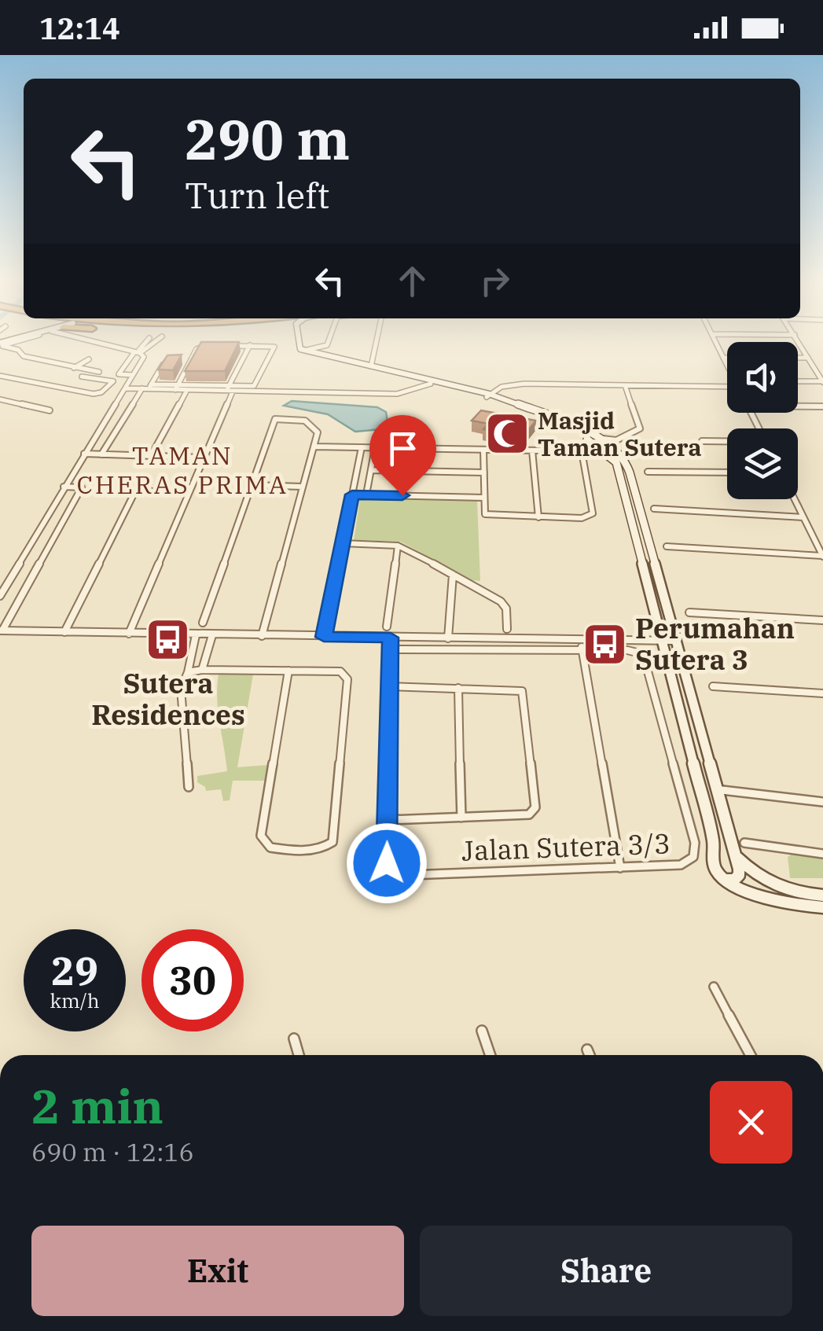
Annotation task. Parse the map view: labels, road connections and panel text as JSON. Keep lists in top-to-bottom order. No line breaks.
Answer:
{"streets":{"street":["Jalan Sutera 3/3"]},"districts":["TAMAN CHERAS PRIMA"],"places":{"mosque":["Masjid Taman Sutera"],"bus stop":["Sutera Residences","Perumahan Sutera 3"]},"page":{"status":"12:14","turn":["290 m","Turn left"],"speed":"29 km/h","limit":"30","heading":["2 min","690 m · 12:16"],"buttons":["Exit","Share"]}}
